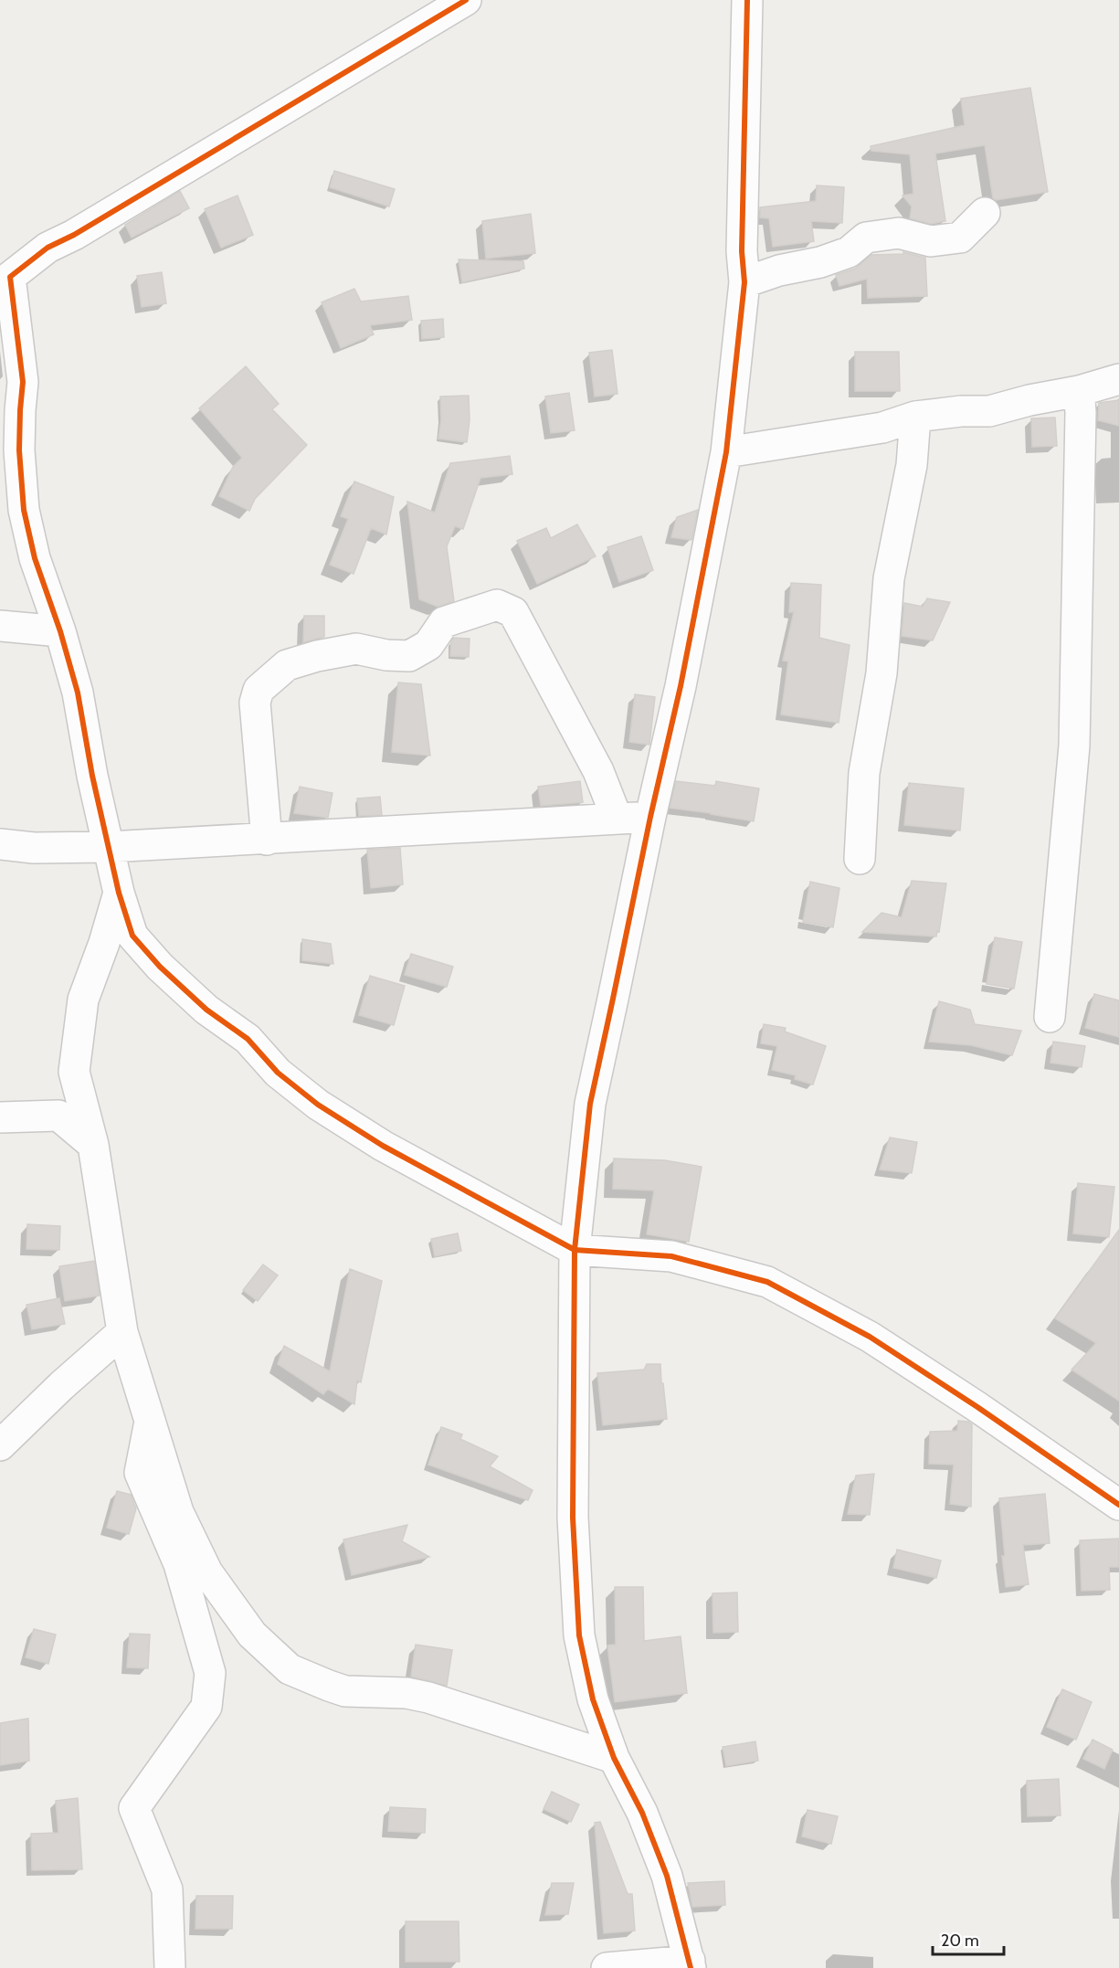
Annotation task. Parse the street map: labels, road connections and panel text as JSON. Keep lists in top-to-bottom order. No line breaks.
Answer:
{"scale_bar":"20 m"}
